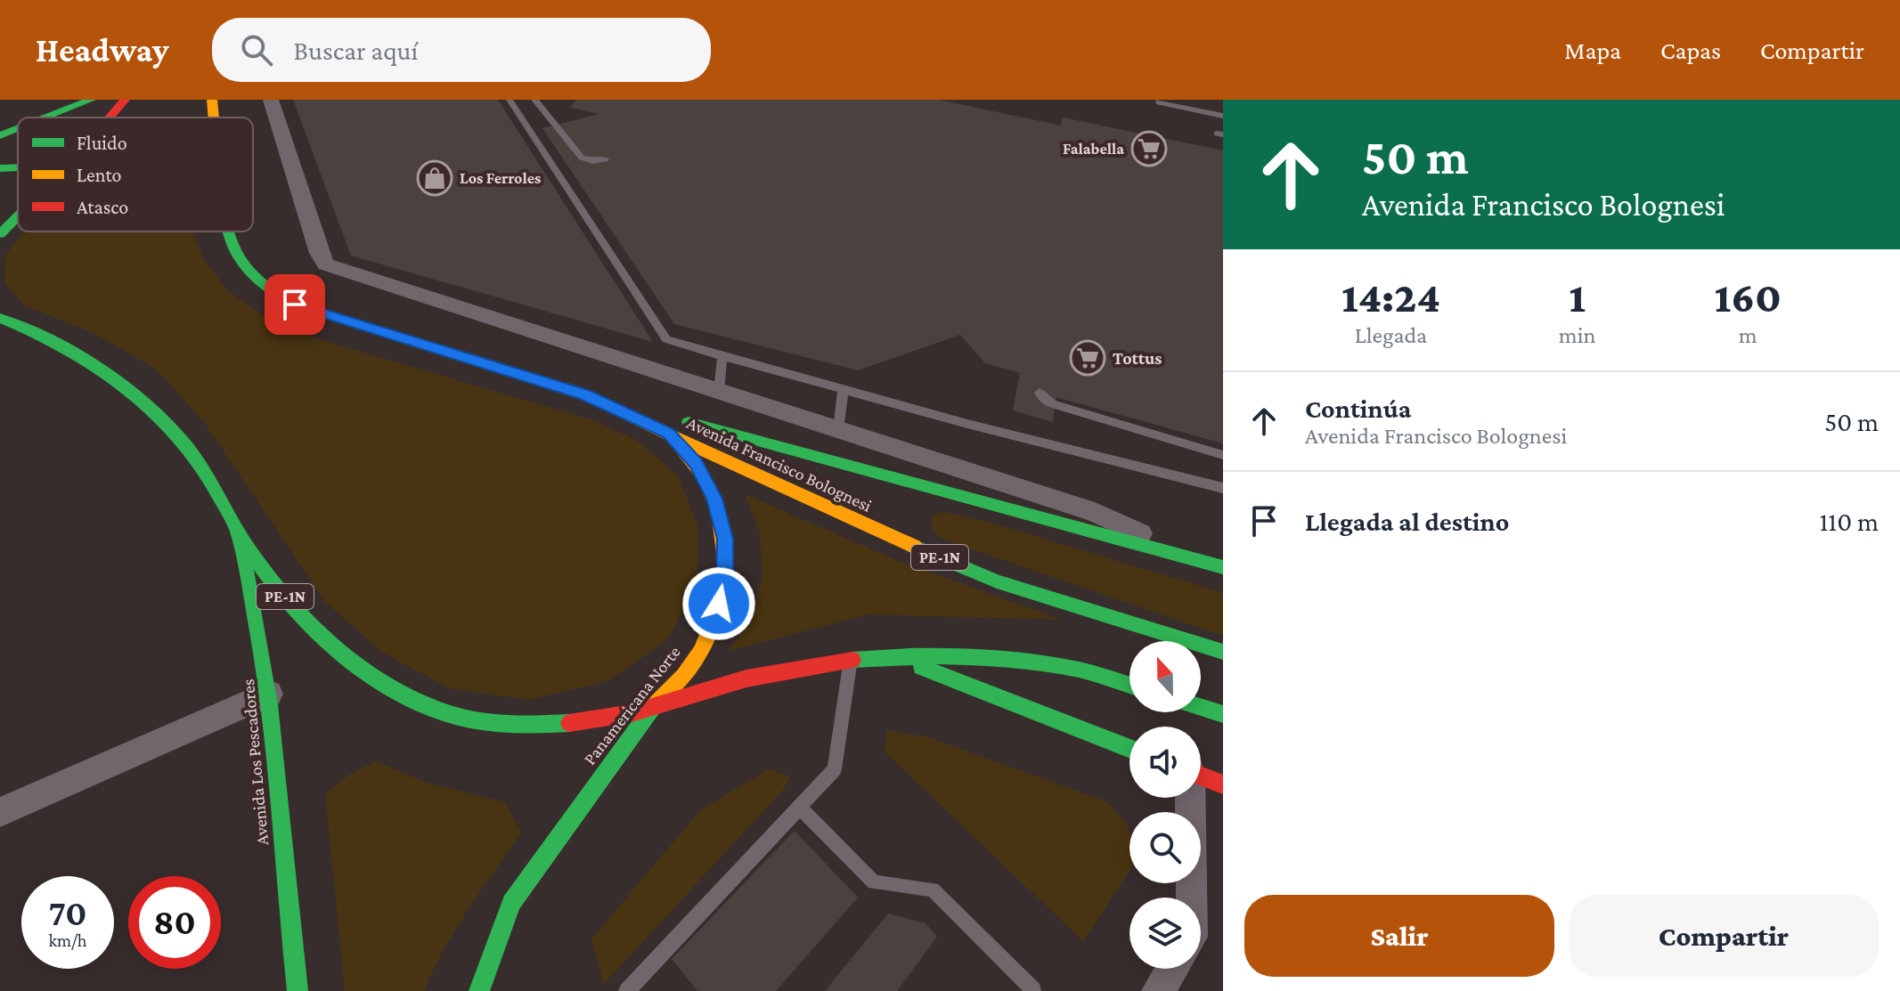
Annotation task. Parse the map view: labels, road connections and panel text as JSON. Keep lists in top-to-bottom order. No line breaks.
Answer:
{"streets":{"main road":["Avenida Francisco Bolognesi","PE-1N","Panamericana Norte","Avenida Los Pescadores"]},"crossings":[["Avenida Francisco Bolognesi","Panamericana Norte"],["PE-1N","Panamericana Norte"],["PE-1N","Avenida Los Pescadores"]],"places":{"supermarket":["Falabella","Tottus"],"shop":["Los Ferroles"]},"legend":["Fluido","Lento","Atasco"],"north":"top","page":{"header":"Headway","search":"Buscar aquí","nav":["Mapa","Capas","Compartir"],"turn":["50 m","Avenida Francisco Bolognesi"],"eta":["14:24","Llegada","1","min","160","m"],"list":[{"name":"Continúa","note":"Avenida Francisco Bolognesi","value":"50 m"},{"name":"Llegada al destino","value":"110 m"}],"speed":"70 km/h","limit":"80","buttons":["Salir","Compartir"]}}
